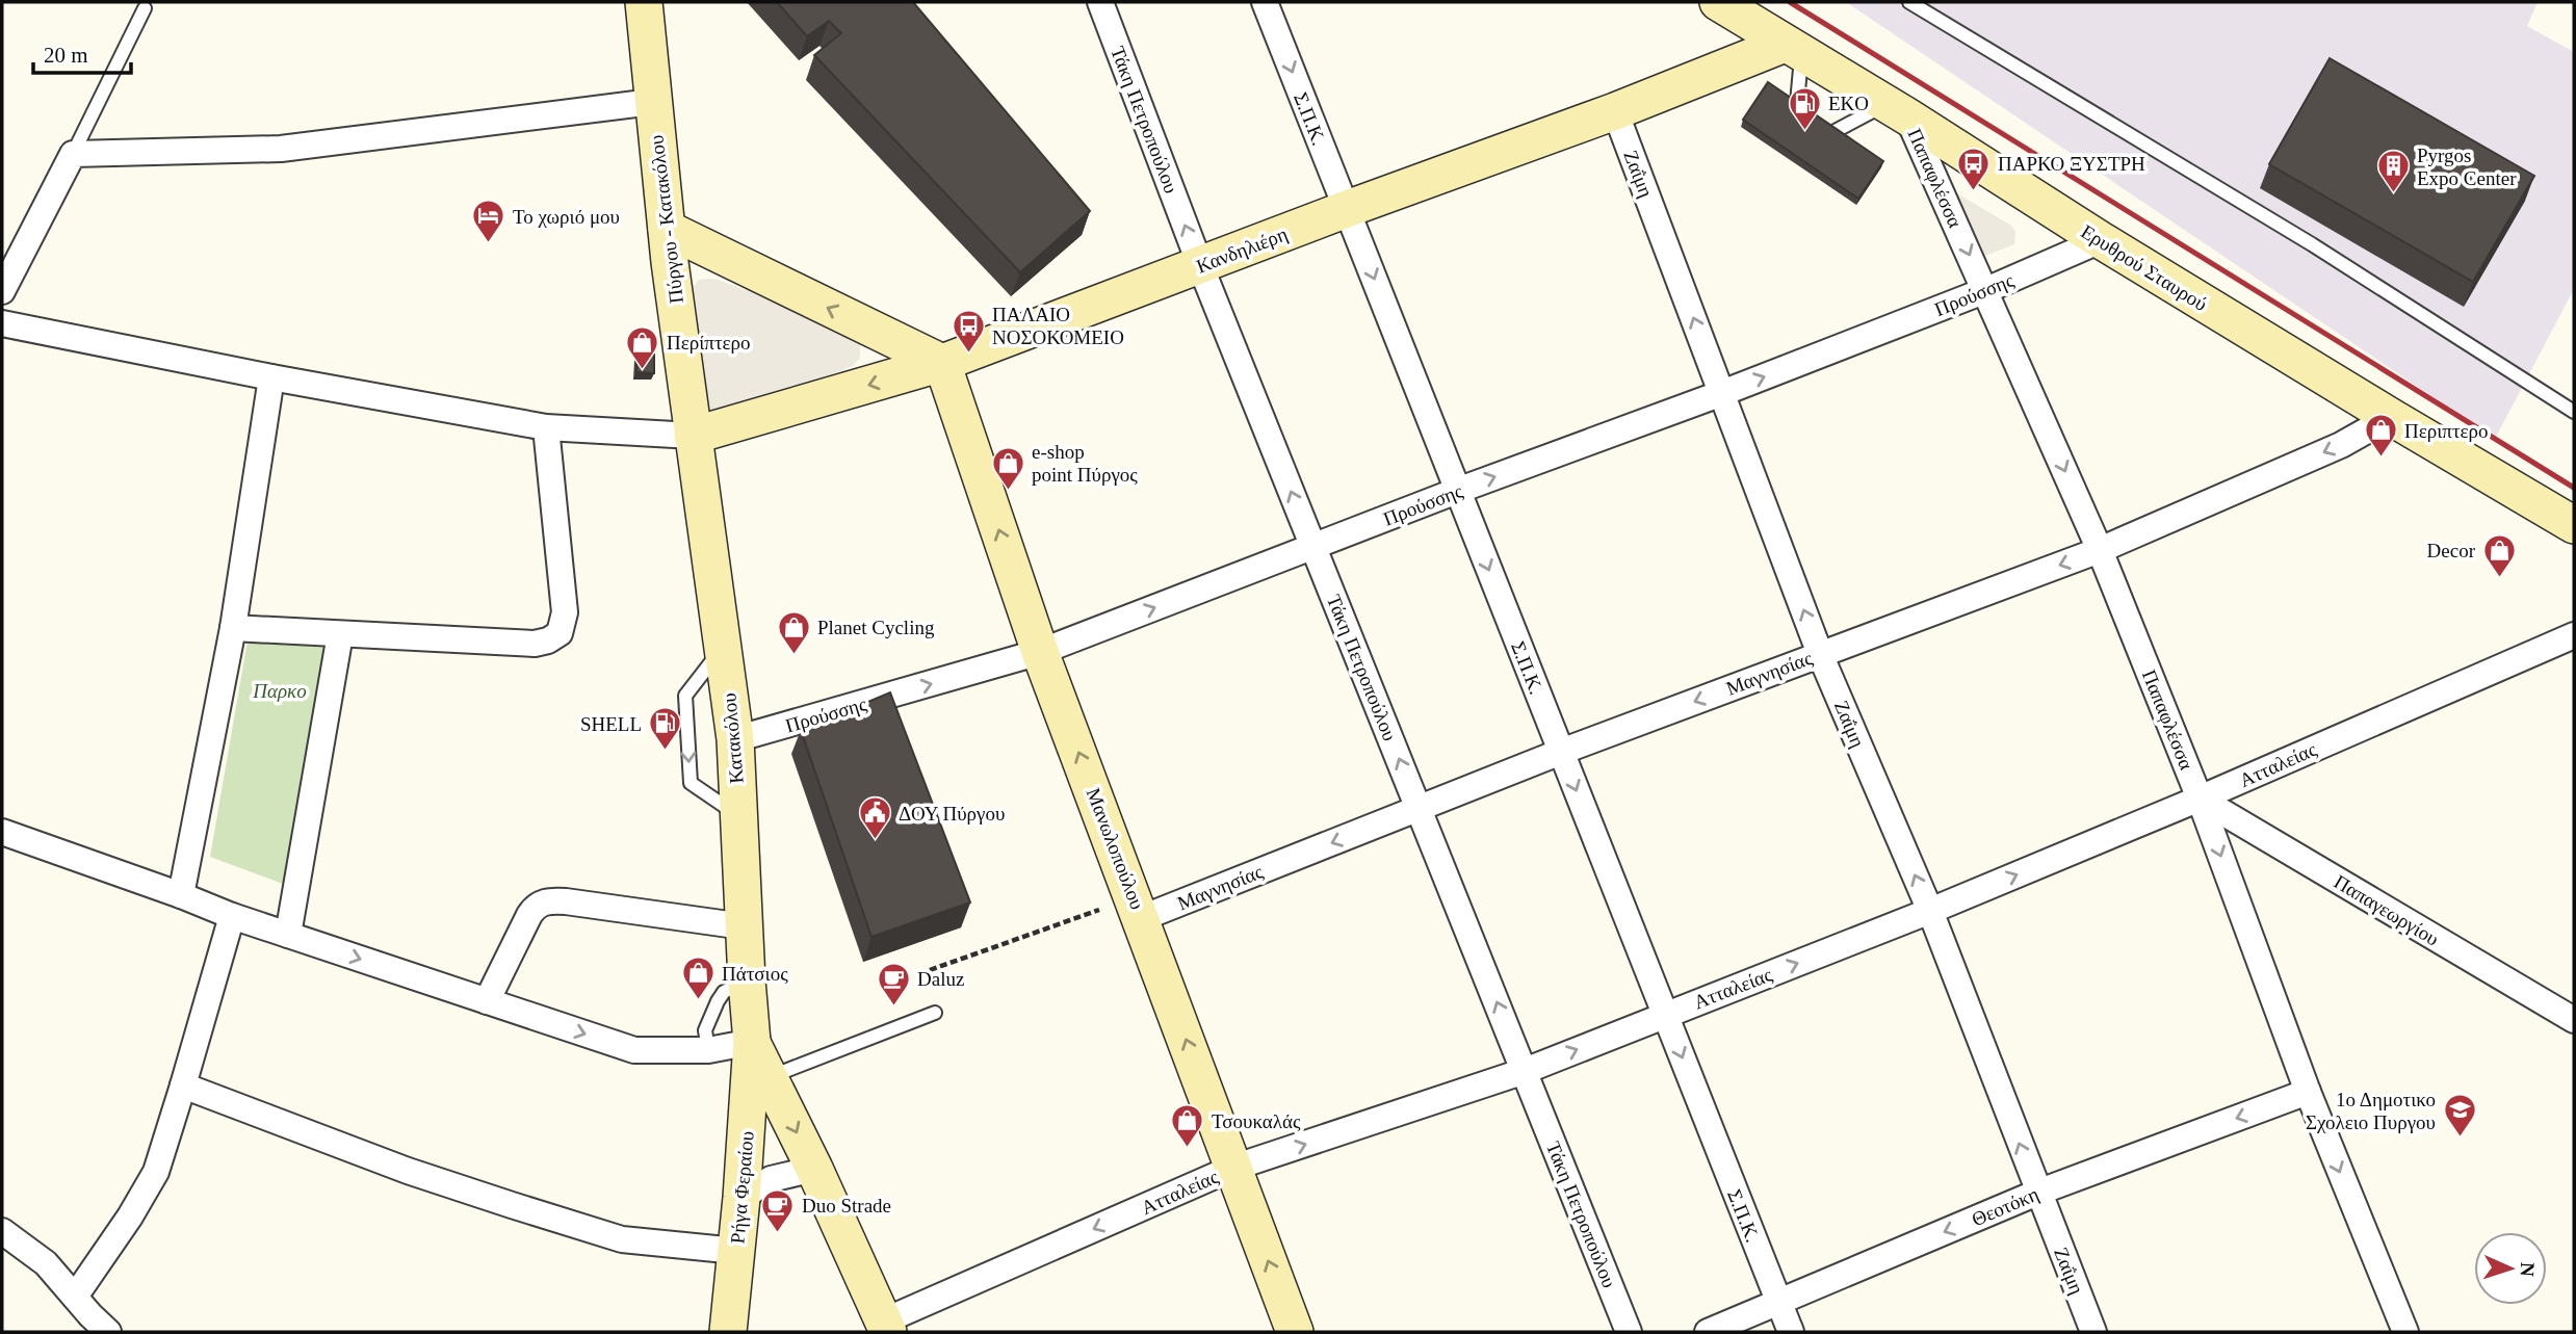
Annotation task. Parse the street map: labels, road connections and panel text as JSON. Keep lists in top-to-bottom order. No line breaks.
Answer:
{"streets":{"main road":["Πύργου - Κατακόλου","Κανδηλιέρη","Ερυθρού Σταυρού","Κατακόλου","Μανωλοπούλου","Ρήγα Φεραίου"],"street":["Σ.Π.Κ.","Τάκη Πετροπούλου","Ζαΐμη","Παπαφλέσσα","Προύσσης","Μαγνησίας","Ατταλείας","Παπαγεωργίου","Θεοτόκη"]},"crossings":[["Σ.Π.Κ.","Κανδηλιέρη"],["Σ.Π.Κ.","Προύσσης"],["Σ.Π.Κ.","Μαγνησίας"],["Σ.Π.Κ.","Ατταλείας"],["Σ.Π.Κ.","Θεοτόκη"],["Τάκη Πετροπούλου","Κανδηλιέρη"],["Τάκη Πετροπούλου","Προύσσης"],["Τάκη Πετροπούλου","Μαγνησίας"],["Τάκη Πετροπούλου","Ατταλείας"],["Ζαΐμη","Κανδηλιέρη"],["Ζαΐμη","Προύσσης"],["Ζαΐμη","Μαγνησίας"],["Ζαΐμη","Ατταλείας"],["Ζαΐμη","Θεοτόκη"],["Παπαφλέσσα","Ερυθρού Σταυρού"],["Παπαφλέσσα","Προύσσης"],["Παπαφλέσσα","Μαγνησίας"],["Παπαφλέσσα","Ατταλείας"],["Παπαφλέσσα","Παπαγεωργίου"],["Παπαφλέσσα","Θεοτόκη"],["Πύργου - Κατακόλου","Κανδηλιέρη"],["Πύργου - Κατακόλου","Κατακόλου"],["Κανδηλιέρη","Ερυθρού Σταυρού"],["Κανδηλιέρη","Κατακόλου"],["Κανδηλιέρη","Μανωλοπούλου"],["Ερυθρού Σταυρού","Προύσσης"],["Ερυθρού Σταυρού","Μαγνησίας"],["Προύσσης","Κατακόλου"],["Προύσσης","Μανωλοπούλου"],["Μαγνησίας","Μανωλοπούλου"],["Κατακόλου","Ρήγα Φεραίου"],["Ατταλείας","Μανωλοπούλου"],["Ατταλείας","Παπαγεωργίου"]],"one_way":["Σ.Π.Κ.","Τάκη Πετροπούλου","Ζαΐμη","Παπαφλέσσα","Προύσσης","Μαγνησίας","Μανωλοπούλου","Θεοτόκη"],"parks":["Παρκο"],"places":{"fuel station":["EKO","SHELL"],"bus stop":["ΠΑΡΚΟ ΞΥΣΤΡΗ","ΠΑΛΑΙΟ ΝΟΣΟΚΟΜΕΙΟ"],"building":["Pyrgos Expo Center"],"hotel":["Το χωριό μου"],"shop":["Περίπτερο","Περιπτερο","e-shop point Πύργος","Decor","Planet Cycling","Πάτσιος","Τσουκαλάς"],"public building":["ΔΟΥ Πύργου"],"cafe":["Daluz","Duo Strade"],"school or university":["1ο Δημοτικο Σχολειο Πυργου"]},"scale_bar":"20 m","north":"right"}
